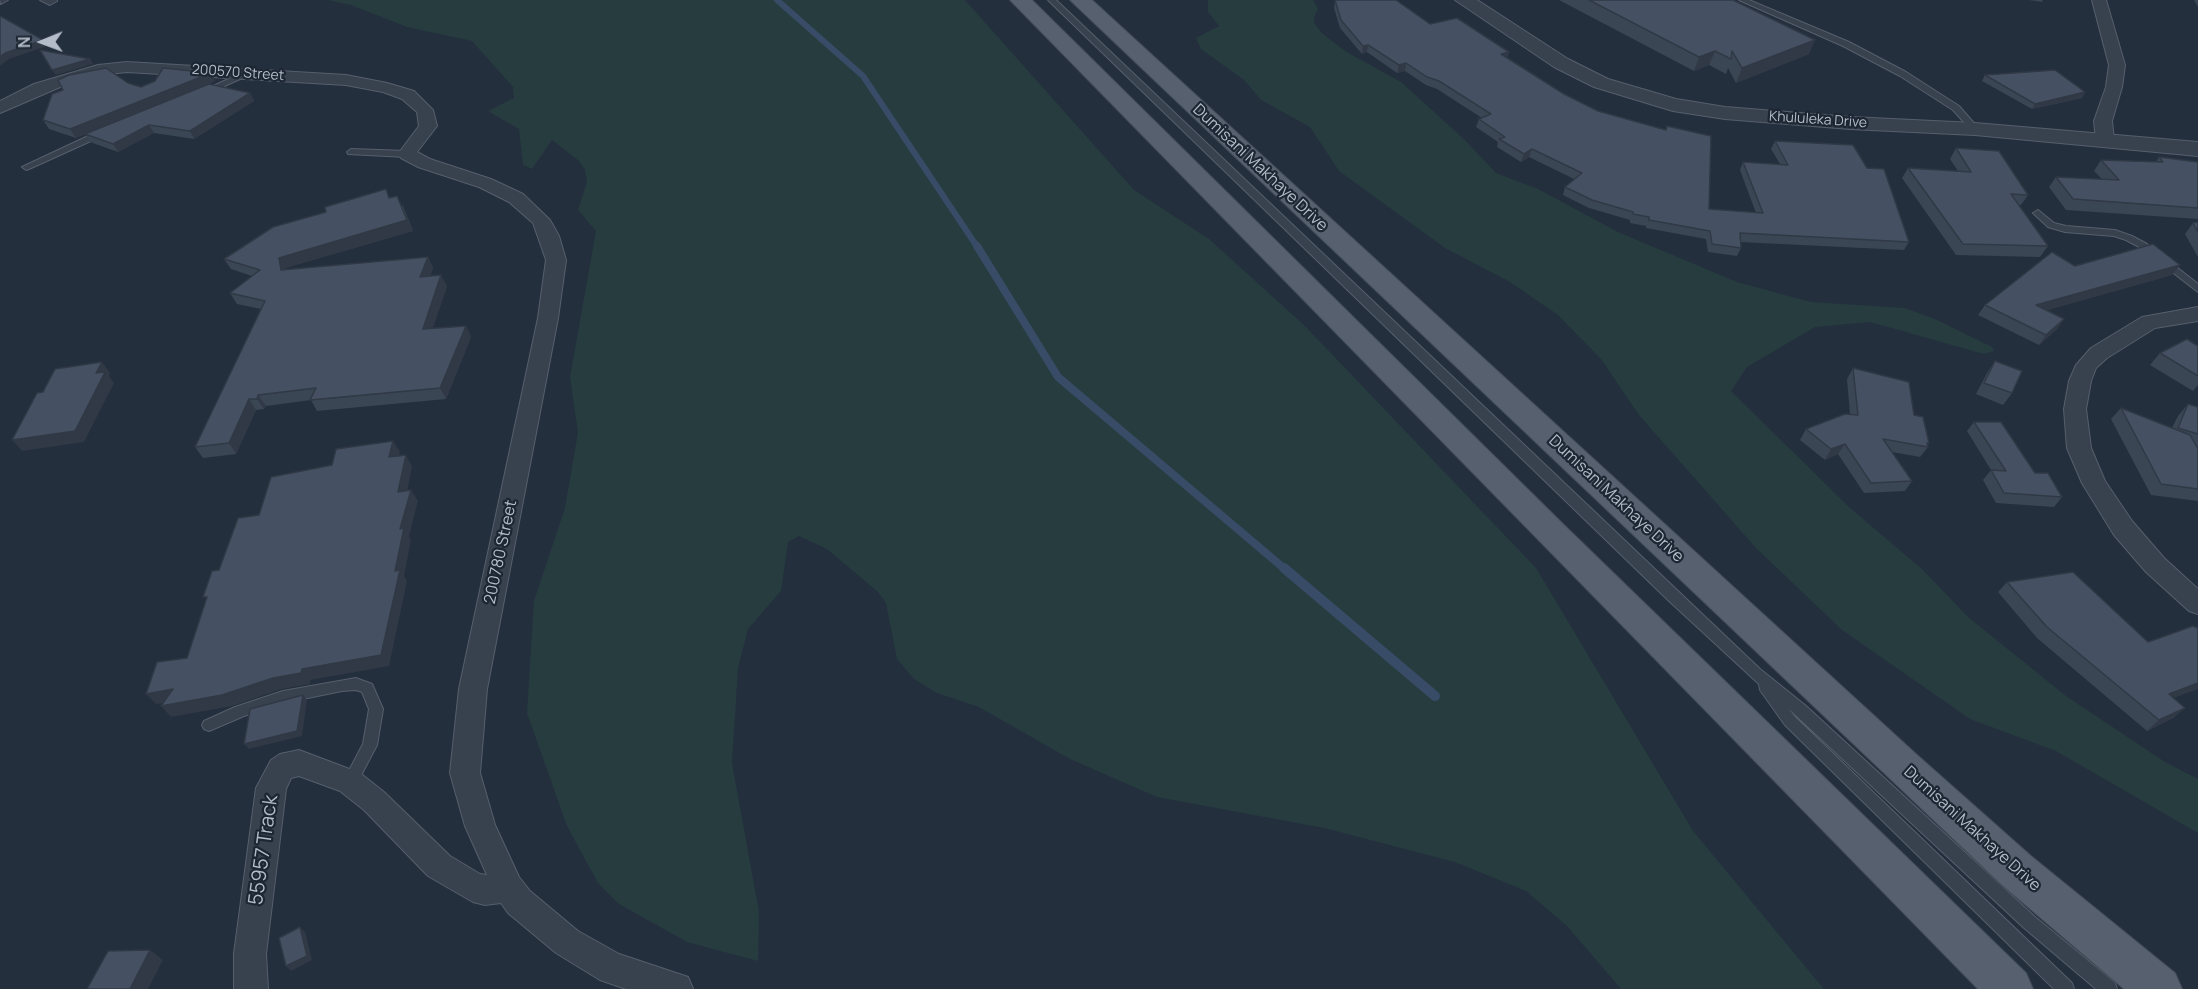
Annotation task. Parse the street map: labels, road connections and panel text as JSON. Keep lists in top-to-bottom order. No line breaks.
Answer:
{"streets":{"main road":["Dumisani Makhaye Drive"],"street":["200570 Street","Khululeka Drive","200780 Street","55957 Track"]},"crossings":[["200570 Street","200780 Street"],["200780 Street","55957 Track"]],"north":"left"}
